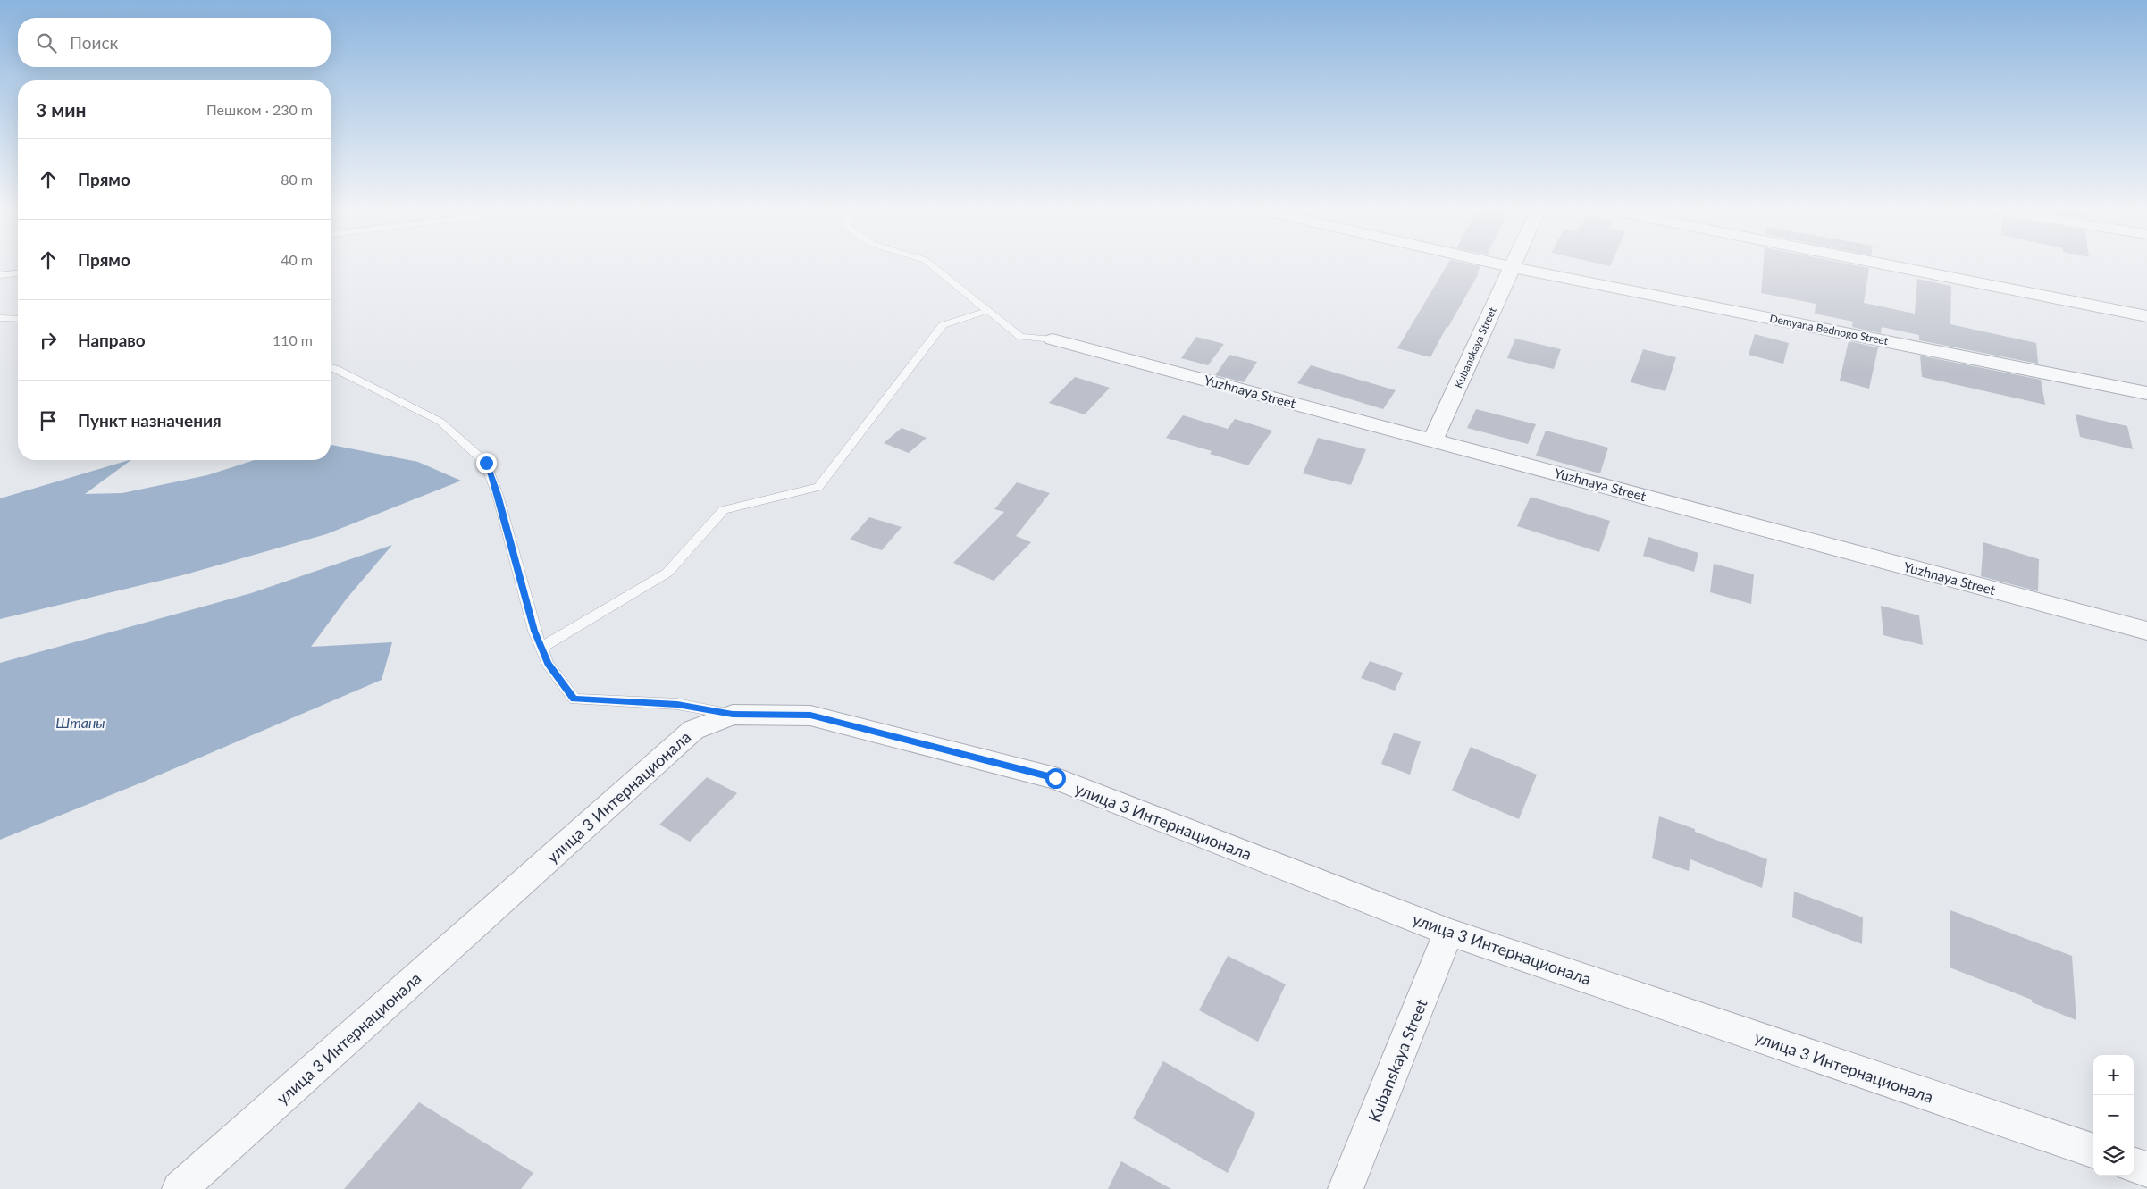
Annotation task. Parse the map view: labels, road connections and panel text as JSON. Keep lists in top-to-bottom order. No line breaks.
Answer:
{"streets":{"street":["Demyana Bednogo Street","Kubanskaya Street","Yuzhnaya Street","улица 3 Интернационала"]},"crossings":[["Demyana Bednogo Street","Kubanskaya Street"],["Kubanskaya Street","Yuzhnaya Street"],["Kubanskaya Street","улица 3 Интернационала"]],"water":["Штаны"],"page":{"search":"Поиск","heading":["3 мин","Пешком · 230 m"],"list":[["Прямо","80 m"],["Прямо","40 m"],["Направо","110 m"],"Пункт назначения"],"map_buttons":["+","−"]}}
